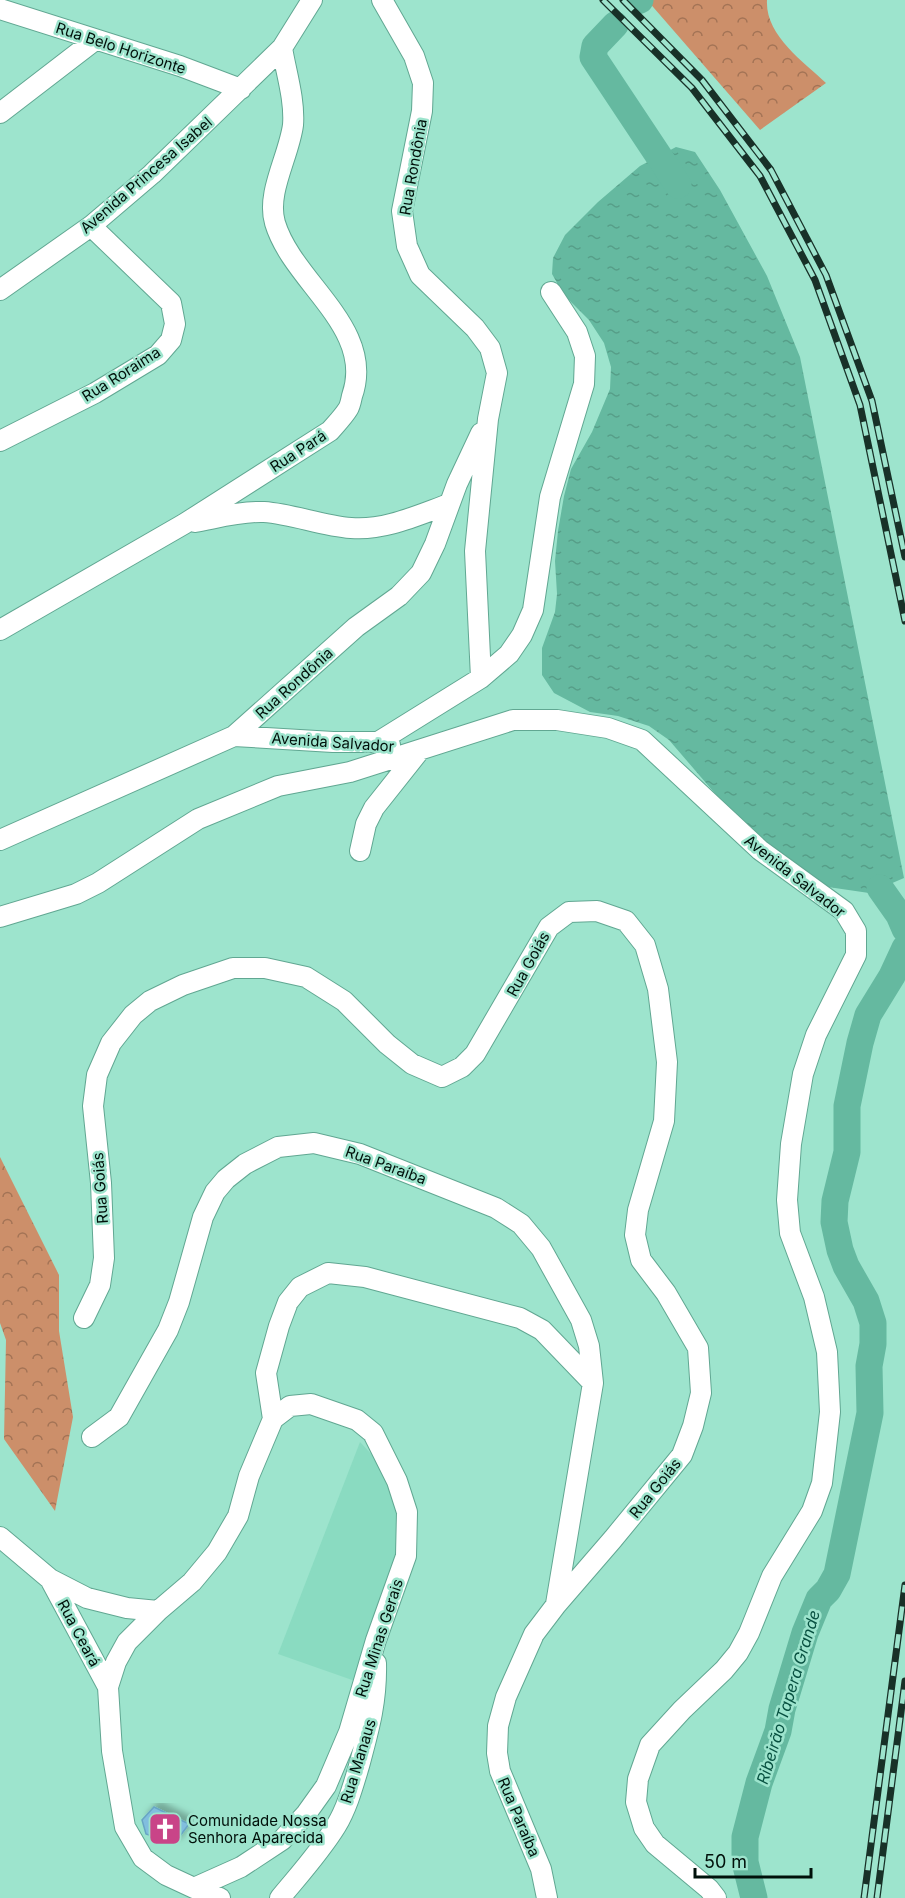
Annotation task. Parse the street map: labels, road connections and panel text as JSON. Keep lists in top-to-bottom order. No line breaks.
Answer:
{"streets":{"street":["Rua Belo Horizonte","Rua Rondônia","Avenida Princesa Isabel","Rua Roraima","Rua Pará","Avenida Salvador","Rua Goiás","Rua Paraíba","Rua Ceará","Rua Minas Gerais","Rua Manaus"]},"crossings":[["Rua Belo Horizonte","Avenida Princesa Isabel"],["Rua Rondônia","Avenida Salvador"],["Avenida Princesa Isabel","Rua Roraima"],["Avenida Princesa Isabel","Rua Pará"],["Rua Goiás","Rua Paraíba"],["Rua Minas Gerais","Rua Manaus"]],"water":["Ribeirão Tapera Grande"],"places":{"church":["Comunidade Nossa Senhora Aparecida"]},"scale_bar":"50 m"}
